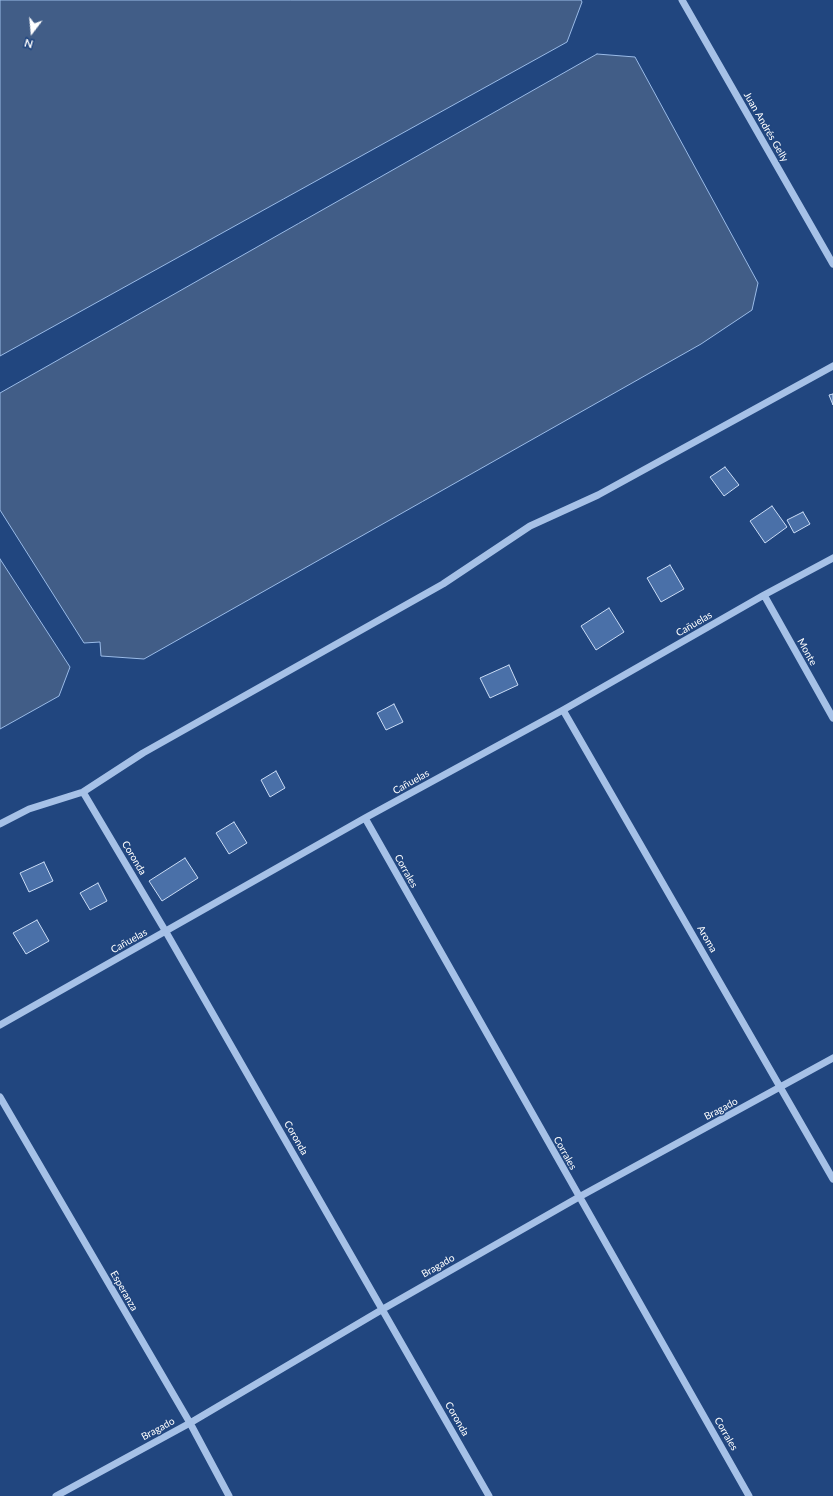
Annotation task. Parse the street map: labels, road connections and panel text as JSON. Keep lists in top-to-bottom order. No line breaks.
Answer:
{"streets":{"street":["Juan Andrés Gelly","Cañuelas","Monte","Coronda","Corrales","Aroma","Bragado","Esperanza"]},"crossings":[["Cañuelas","Monte"],["Cañuelas","Coronda"],["Cañuelas","Corrales"],["Cañuelas","Aroma"],["Coronda","Bragado"],["Corrales","Bragado"],["Aroma","Bragado"],["Bragado","Esperanza"]],"north":"bottom"}
